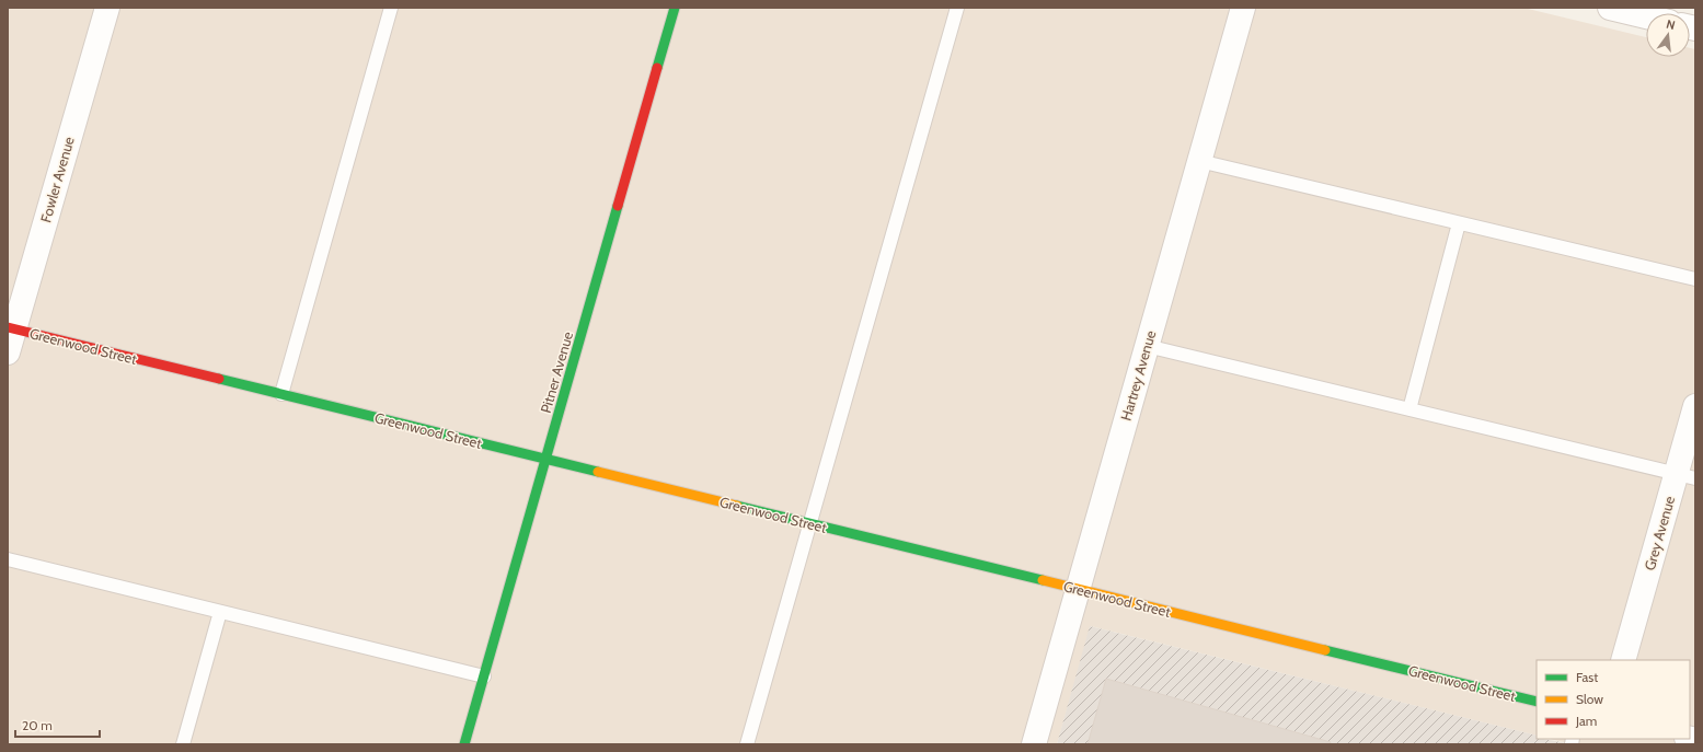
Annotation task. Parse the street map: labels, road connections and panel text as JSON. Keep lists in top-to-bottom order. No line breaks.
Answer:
{"streets":{"street":["Fowler Avenue","Greenwood Street","Pitner Avenue","Hartrey Avenue","Grey Avenue"]},"crossings":[["Fowler Avenue","Greenwood Street"],["Greenwood Street","Pitner Avenue"],["Greenwood Street","Hartrey Avenue"]],"legend":["Fast","Slow","Jam"],"scale_bar":"20 m","north":"top"}
